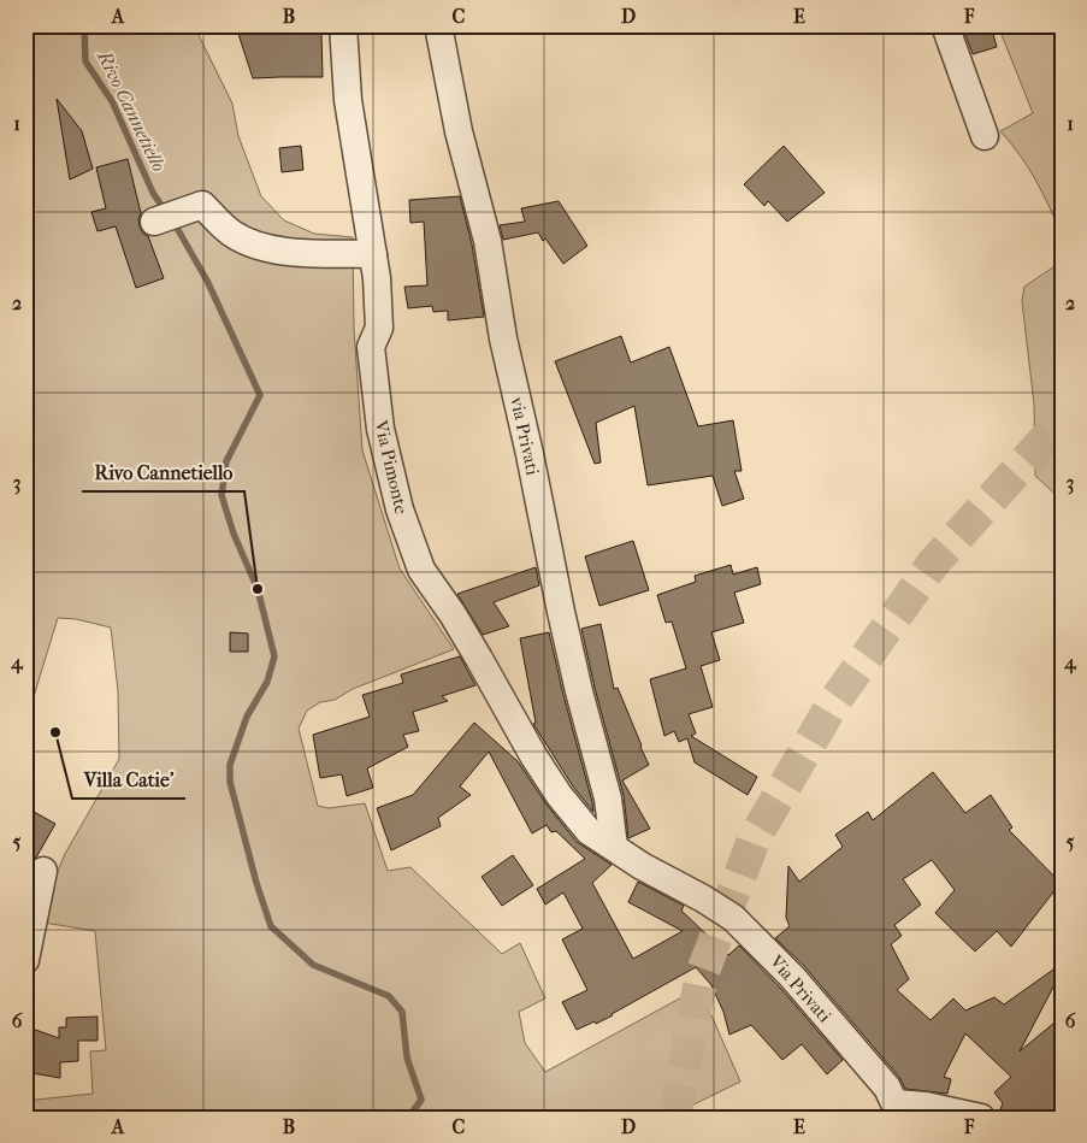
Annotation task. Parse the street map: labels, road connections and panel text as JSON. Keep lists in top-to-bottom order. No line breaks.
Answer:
{"streets":{"street":["via Privati","Via Pimonte","Via Privati"]},"crossings":[["via Privati","Via Pimonte"],["via Privati","Via Privati"],["Via Pimonte","Via Privati"]],"water":["Rivo Cannetiello"],"places":["Rivo Cannetiello","Villa Catie'"],"grid":{"columns":["A","B","C","D","E","F"],"rows":["1","2","3","4","5","6"]}}
